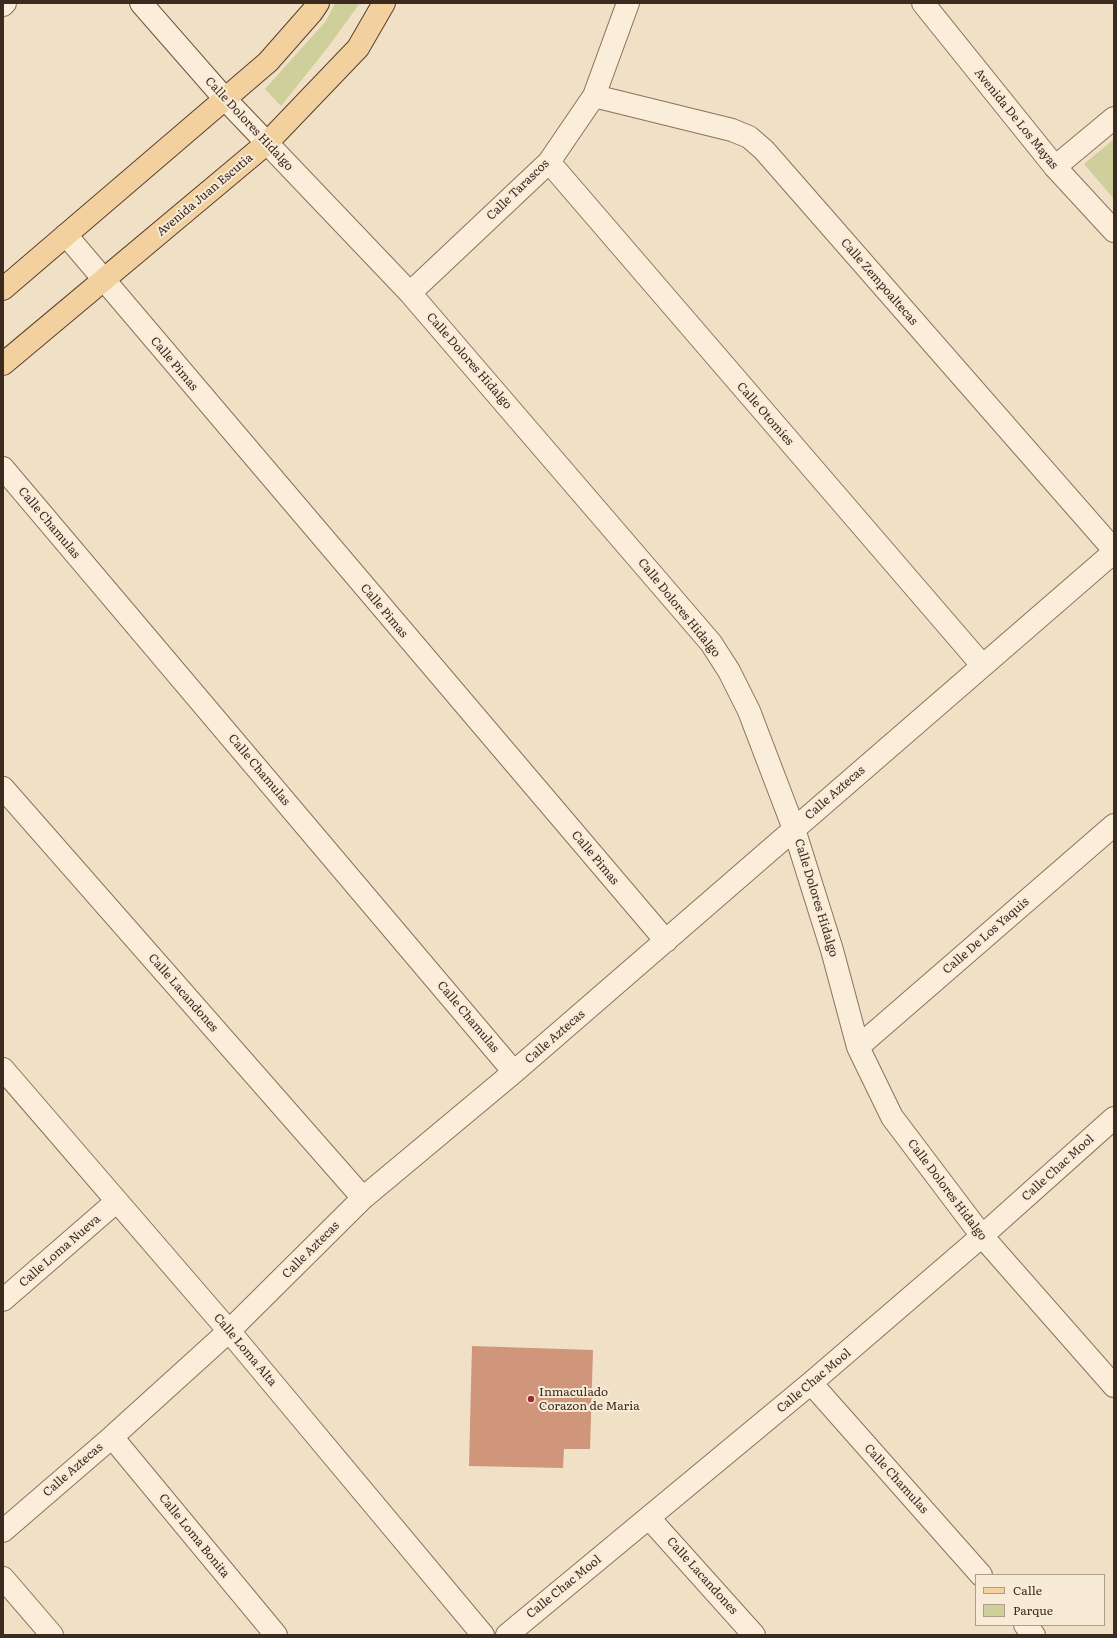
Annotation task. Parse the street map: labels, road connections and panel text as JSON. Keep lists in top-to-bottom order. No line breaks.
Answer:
{"streets":{"main road":["Avenida Juan Escutia"],"street":["Avenida De Los Mayas","Calle Dolores Hidalgo","Calle Tarascos","Calle Zempoaltecas","Calle Pimas","Calle Otomíes","Calle Chamulas","Calle Aztecas","Calle De Los Yaquis","Calle Lacandones","Calle Chac Mool","Calle Loma Nueva","Calle Loma Alta","Calle Loma Bonita"]},"crossings":[["Calle Dolores Hidalgo","Calle Tarascos"],["Calle Dolores Hidalgo","Avenida Juan Escutia"],["Calle Dolores Hidalgo","Calle Aztecas"],["Calle Dolores Hidalgo","Calle De Los Yaquis"],["Calle Dolores Hidalgo","Calle Chac Mool"],["Calle Tarascos","Calle Zempoaltecas"],["Calle Tarascos","Calle Otomíes"],["Avenida Juan Escutia","Calle Pimas"],["Calle Zempoaltecas","Calle Aztecas"],["Calle Pimas","Calle Aztecas"],["Calle Otomíes","Calle Aztecas"],["Calle Chamulas","Calle Aztecas"],["Calle Chamulas","Calle Chac Mool"],["Calle Aztecas","Calle Lacandones"],["Calle Aztecas","Calle Loma Alta"],["Calle Aztecas","Calle Loma Bonita"],["Calle Lacandones","Calle Chac Mool"],["Calle Loma Nueva","Calle Loma Alta"]],"places":["Inmaculado Corazon de Maria"],"legend":["Calle","Parque"]}
